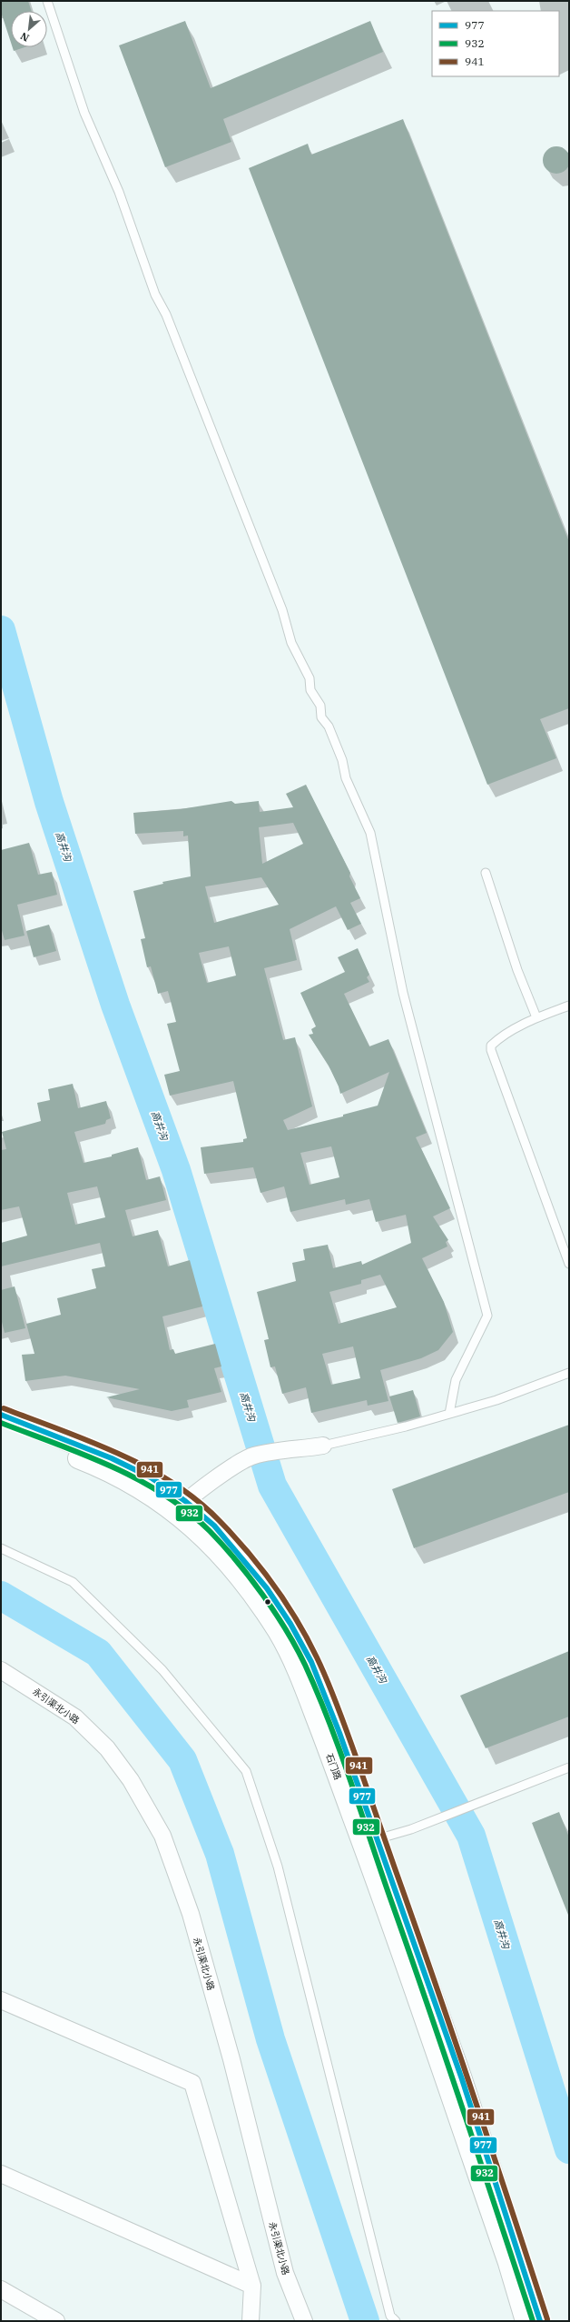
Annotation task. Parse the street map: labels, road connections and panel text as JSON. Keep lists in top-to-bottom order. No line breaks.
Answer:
{"streets":{"highway":["石门路"],"street":["永引渠北小路"]},"water":["高井沟"],"lines":["transit line 941","transit line 977","transit line 932"],"legend":["977","932","941"],"north":"bottom left"}
